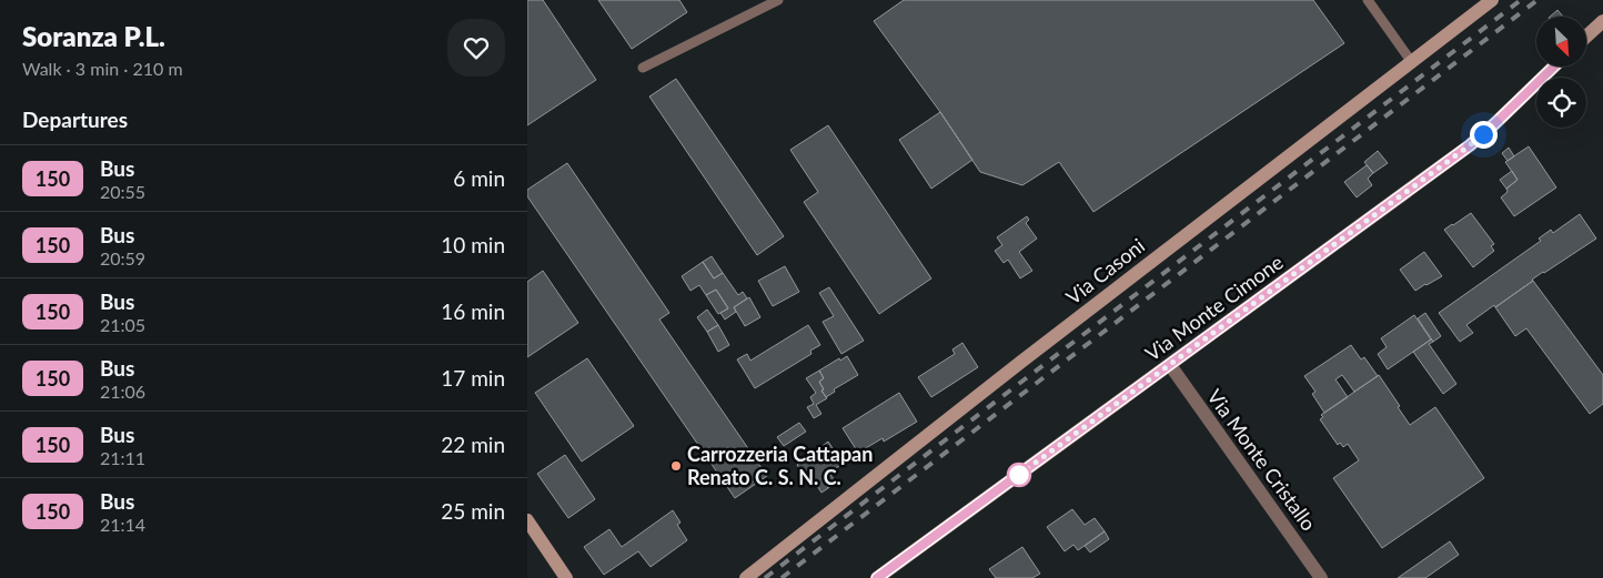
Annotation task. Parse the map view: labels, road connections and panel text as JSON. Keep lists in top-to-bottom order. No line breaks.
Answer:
{"streets":{"street":["Via Casoni","Via Monte Cimone","Via Monte Cristallo"]},"crossings":[["Via Monte Cimone","Via Monte Cristallo"]],"places":["Carrozzeria Cattapan Renato C. S. N. C."],"lines":["bus line 150"],"north":"bottom right","page":{"heading":[["Soranza P.L.","Walk · 3 min · 210 m"],"Departures"],"list":[{"mark":"150","name":"Bus","note":"20:55","value":"6 min"},{"mark":"150","name":"Bus","note":"20:59","value":"10 min"},{"mark":"150","name":"Bus","note":"21:05","value":"16 min"},{"mark":"150","name":"Bus","note":"21:06","value":"17 min"},{"mark":"150","name":"Bus","note":"21:11","value":"22 min"},{"mark":"150","name":"Bus","note":"21:14","value":"25 min"}]}}
